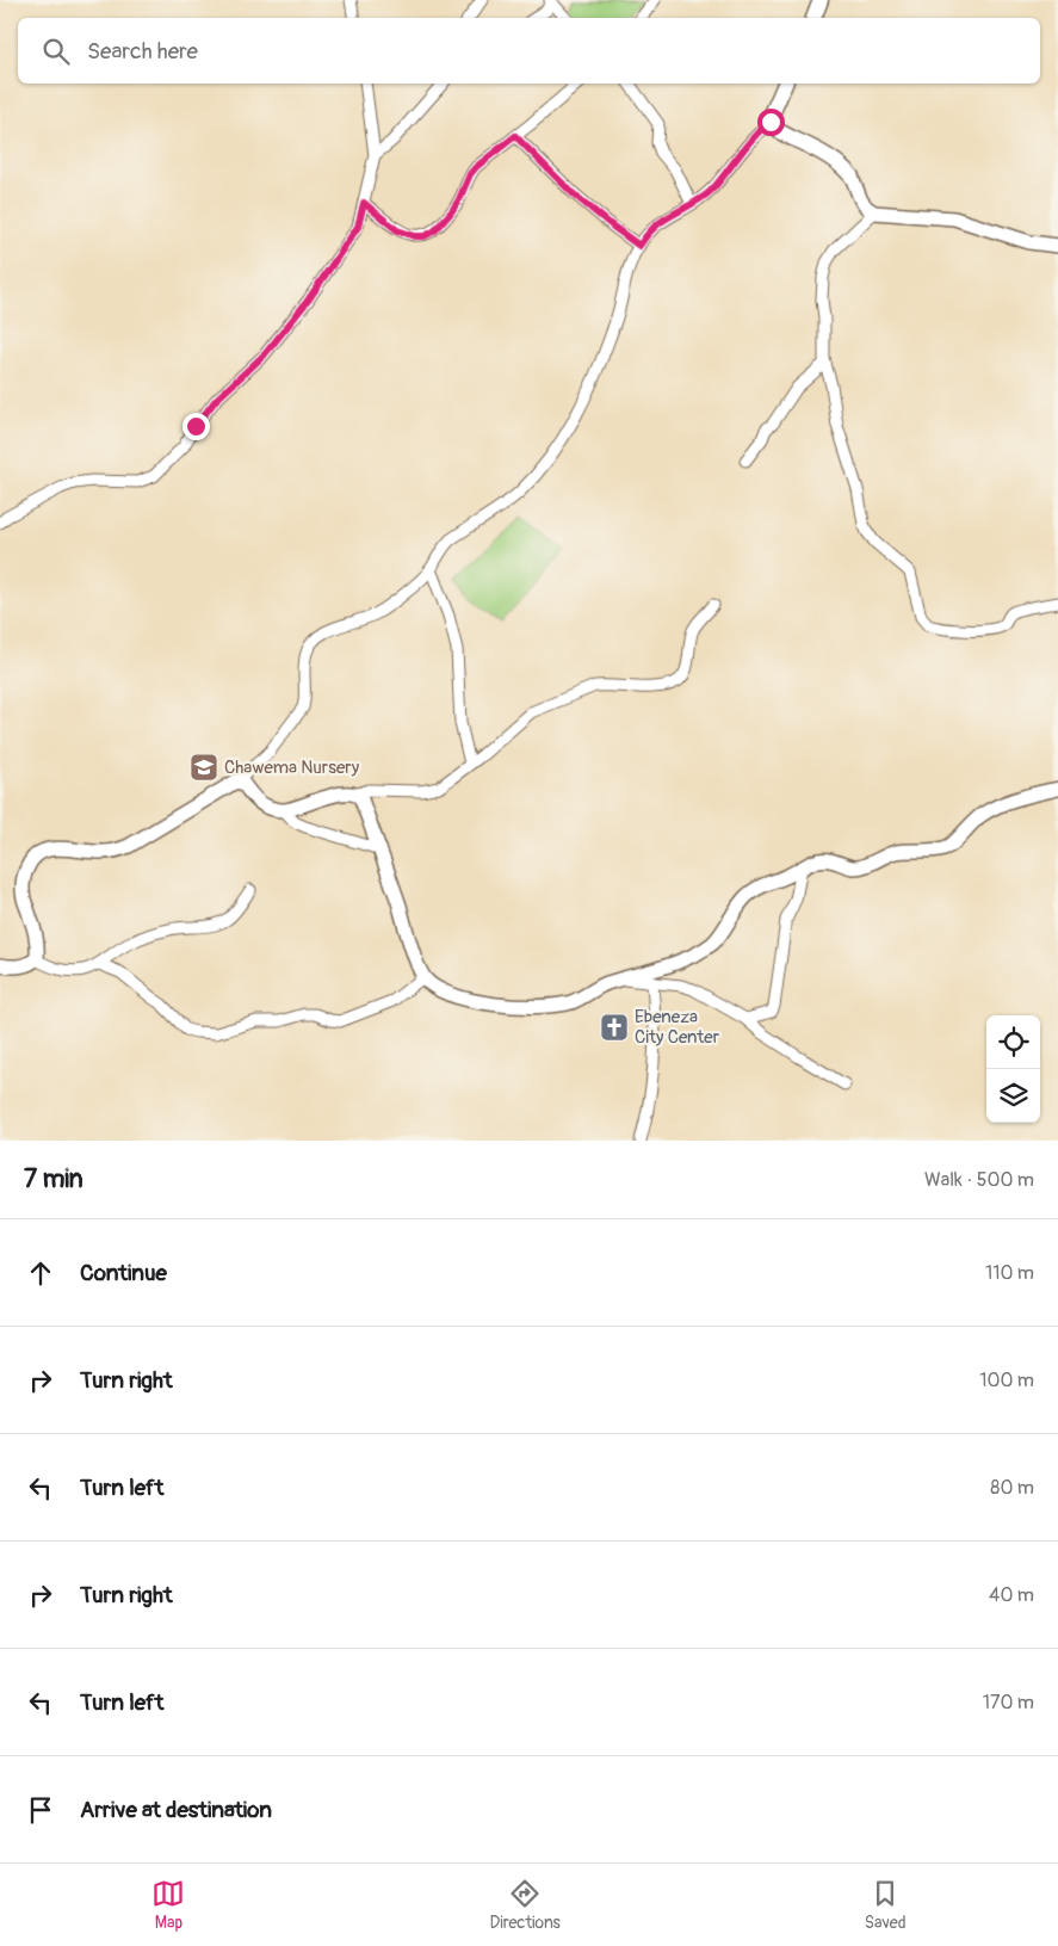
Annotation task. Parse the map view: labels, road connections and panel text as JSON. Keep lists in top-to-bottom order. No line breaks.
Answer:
{"places":{"school or university":["Chawema Nursery"],"church":["Ebeneza City Center"]},"page":{"search":"Search here","heading":["7 min","Walk · 500 m"],"list":[["Continue","110 m"],["Turn right","100 m"],["Turn left","80 m"],["Turn right","40 m"],["Turn left","170 m"],"Arrive at destination"],"nav":["Map","Directions","Saved"]}}
